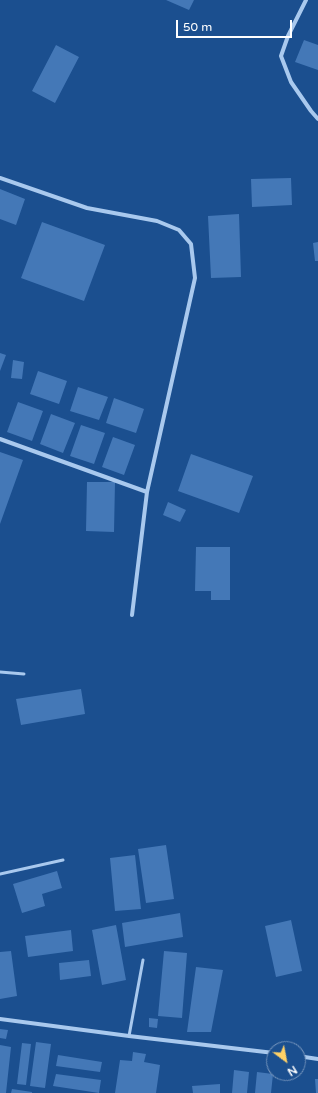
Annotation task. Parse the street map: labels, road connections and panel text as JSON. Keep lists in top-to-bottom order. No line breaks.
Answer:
{"scale_bar":"50 m","north":"bottom right"}
